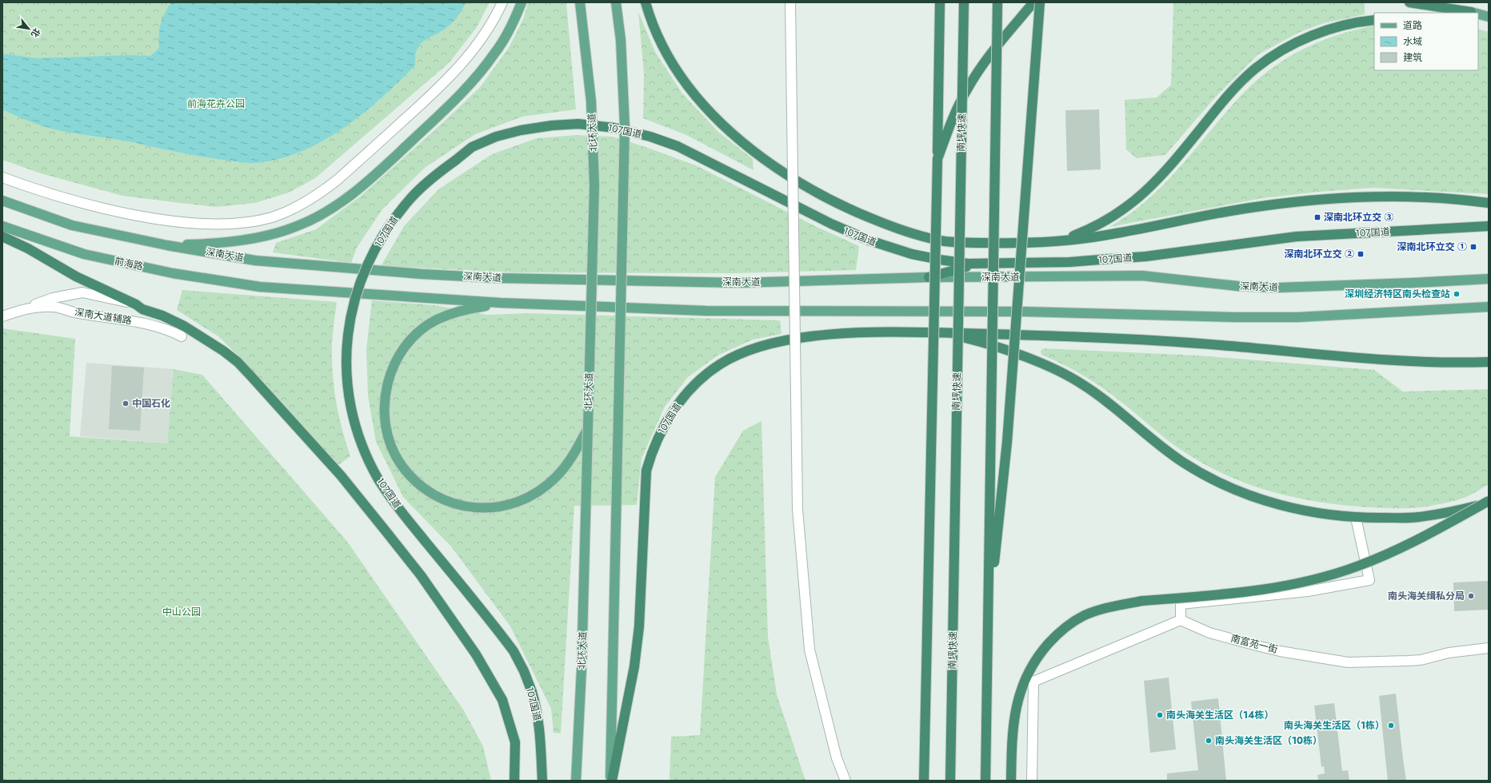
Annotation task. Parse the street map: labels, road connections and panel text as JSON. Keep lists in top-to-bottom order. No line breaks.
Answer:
{"streets":{"highway":["107国道","南坪快速"],"main road":["北环大道","深南大道","前海路"],"street":["深南大道辅路","南富苑一街"]},"parks":["前海花卉公园","中山公园"],"places":{"transit":["深南北环立交 ③","深南北环立交 ①","深南北环立交 ②"],"other":["深圳经济特区南头检查站","中国石化","南头海关缉私分局","南头海关生活区（14栋）","南头海关生活区（1栋）","南头海关生活区（10栋）"]},"legend":["道路","水域","建筑"],"north":"bottom right"}
